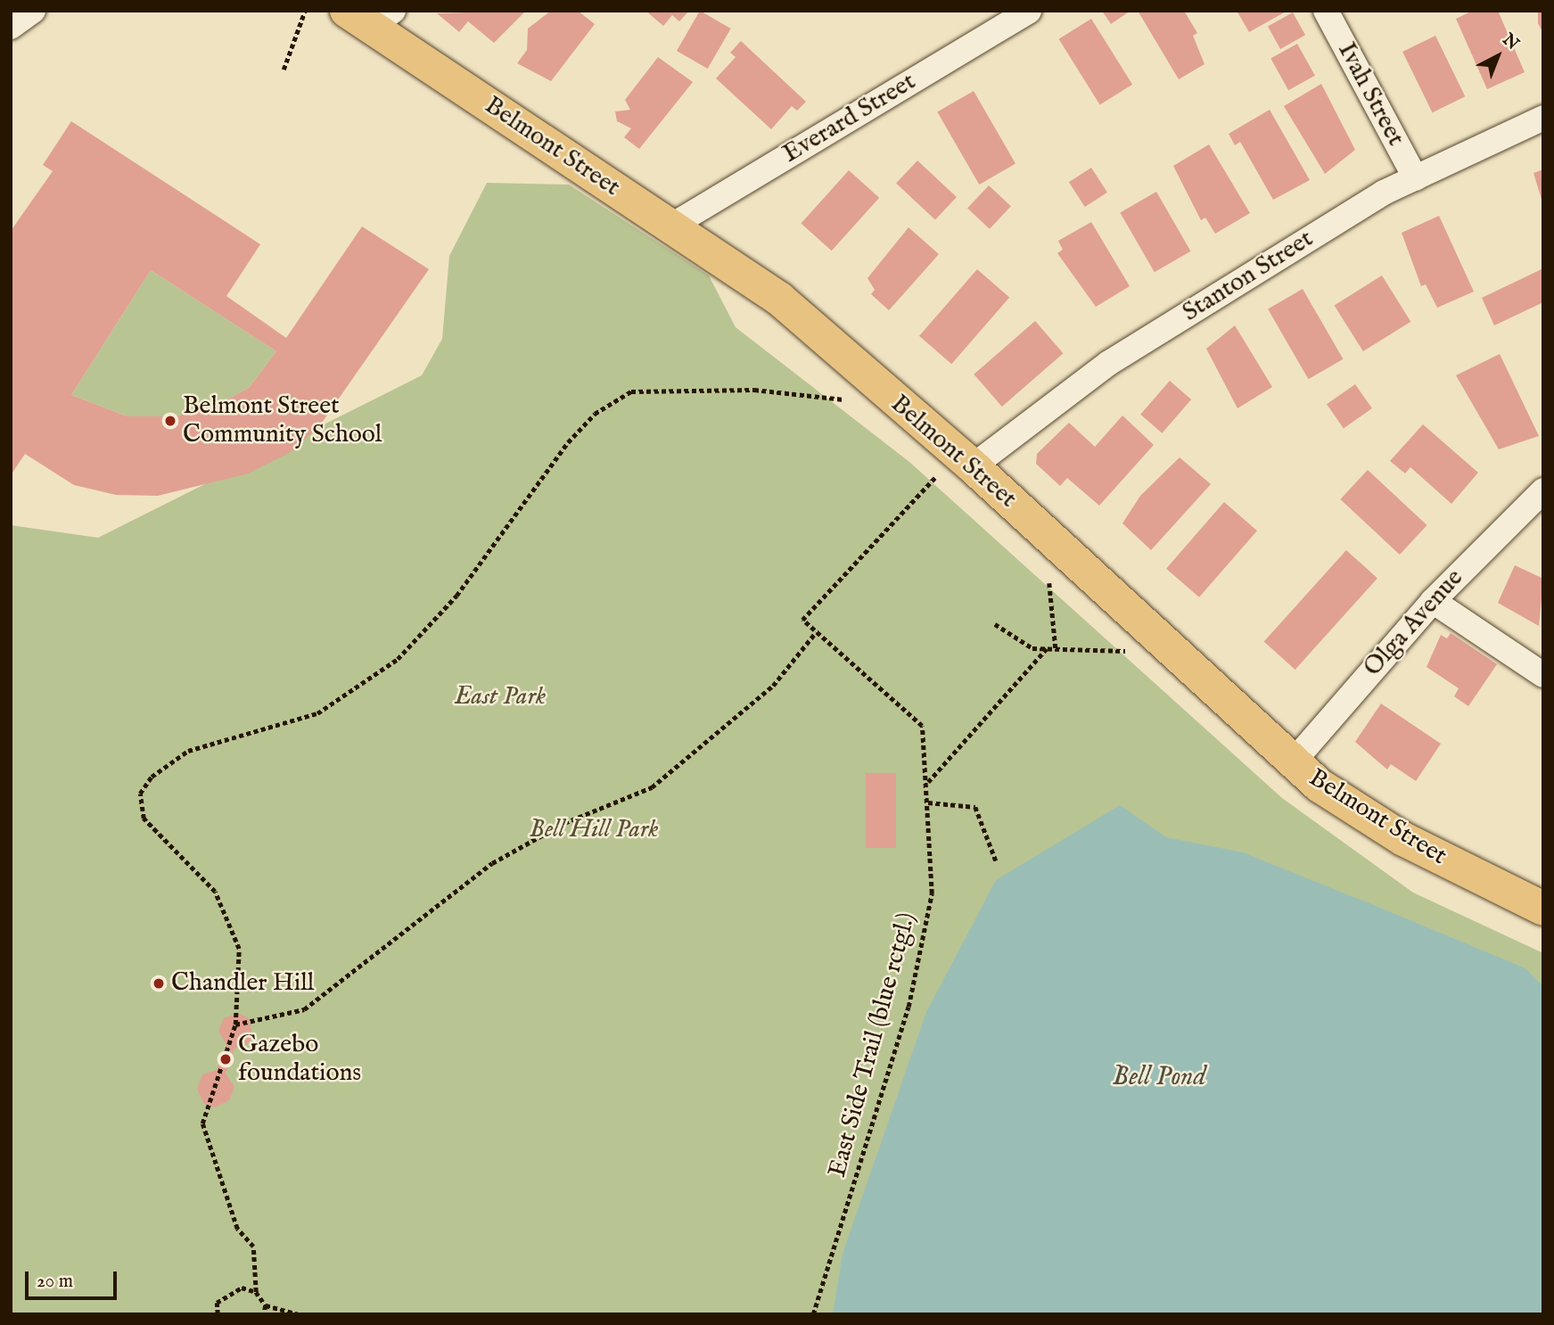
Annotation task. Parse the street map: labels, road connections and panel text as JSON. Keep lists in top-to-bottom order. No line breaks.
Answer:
{"streets":{"highway":["Belmont Street"],"street":["Ivah Street","Everard Street","Stanton Street","Olga Avenue"],"path":["East Side Trail (blue rctgl.)"]},"crossings":[["Ivah Street","Stanton Street"],["Everard Street","Belmont Street"],["Belmont Street","Stanton Street"],["Belmont Street","Olga Avenue"]],"water":["Bell Pond"],"parks":["East Park","Bell Hill Park"],"places":["Belmont Street Community School","Chandler Hill","Gazebo foundations"],"scale_bar":"20 m","north":"top right"}
